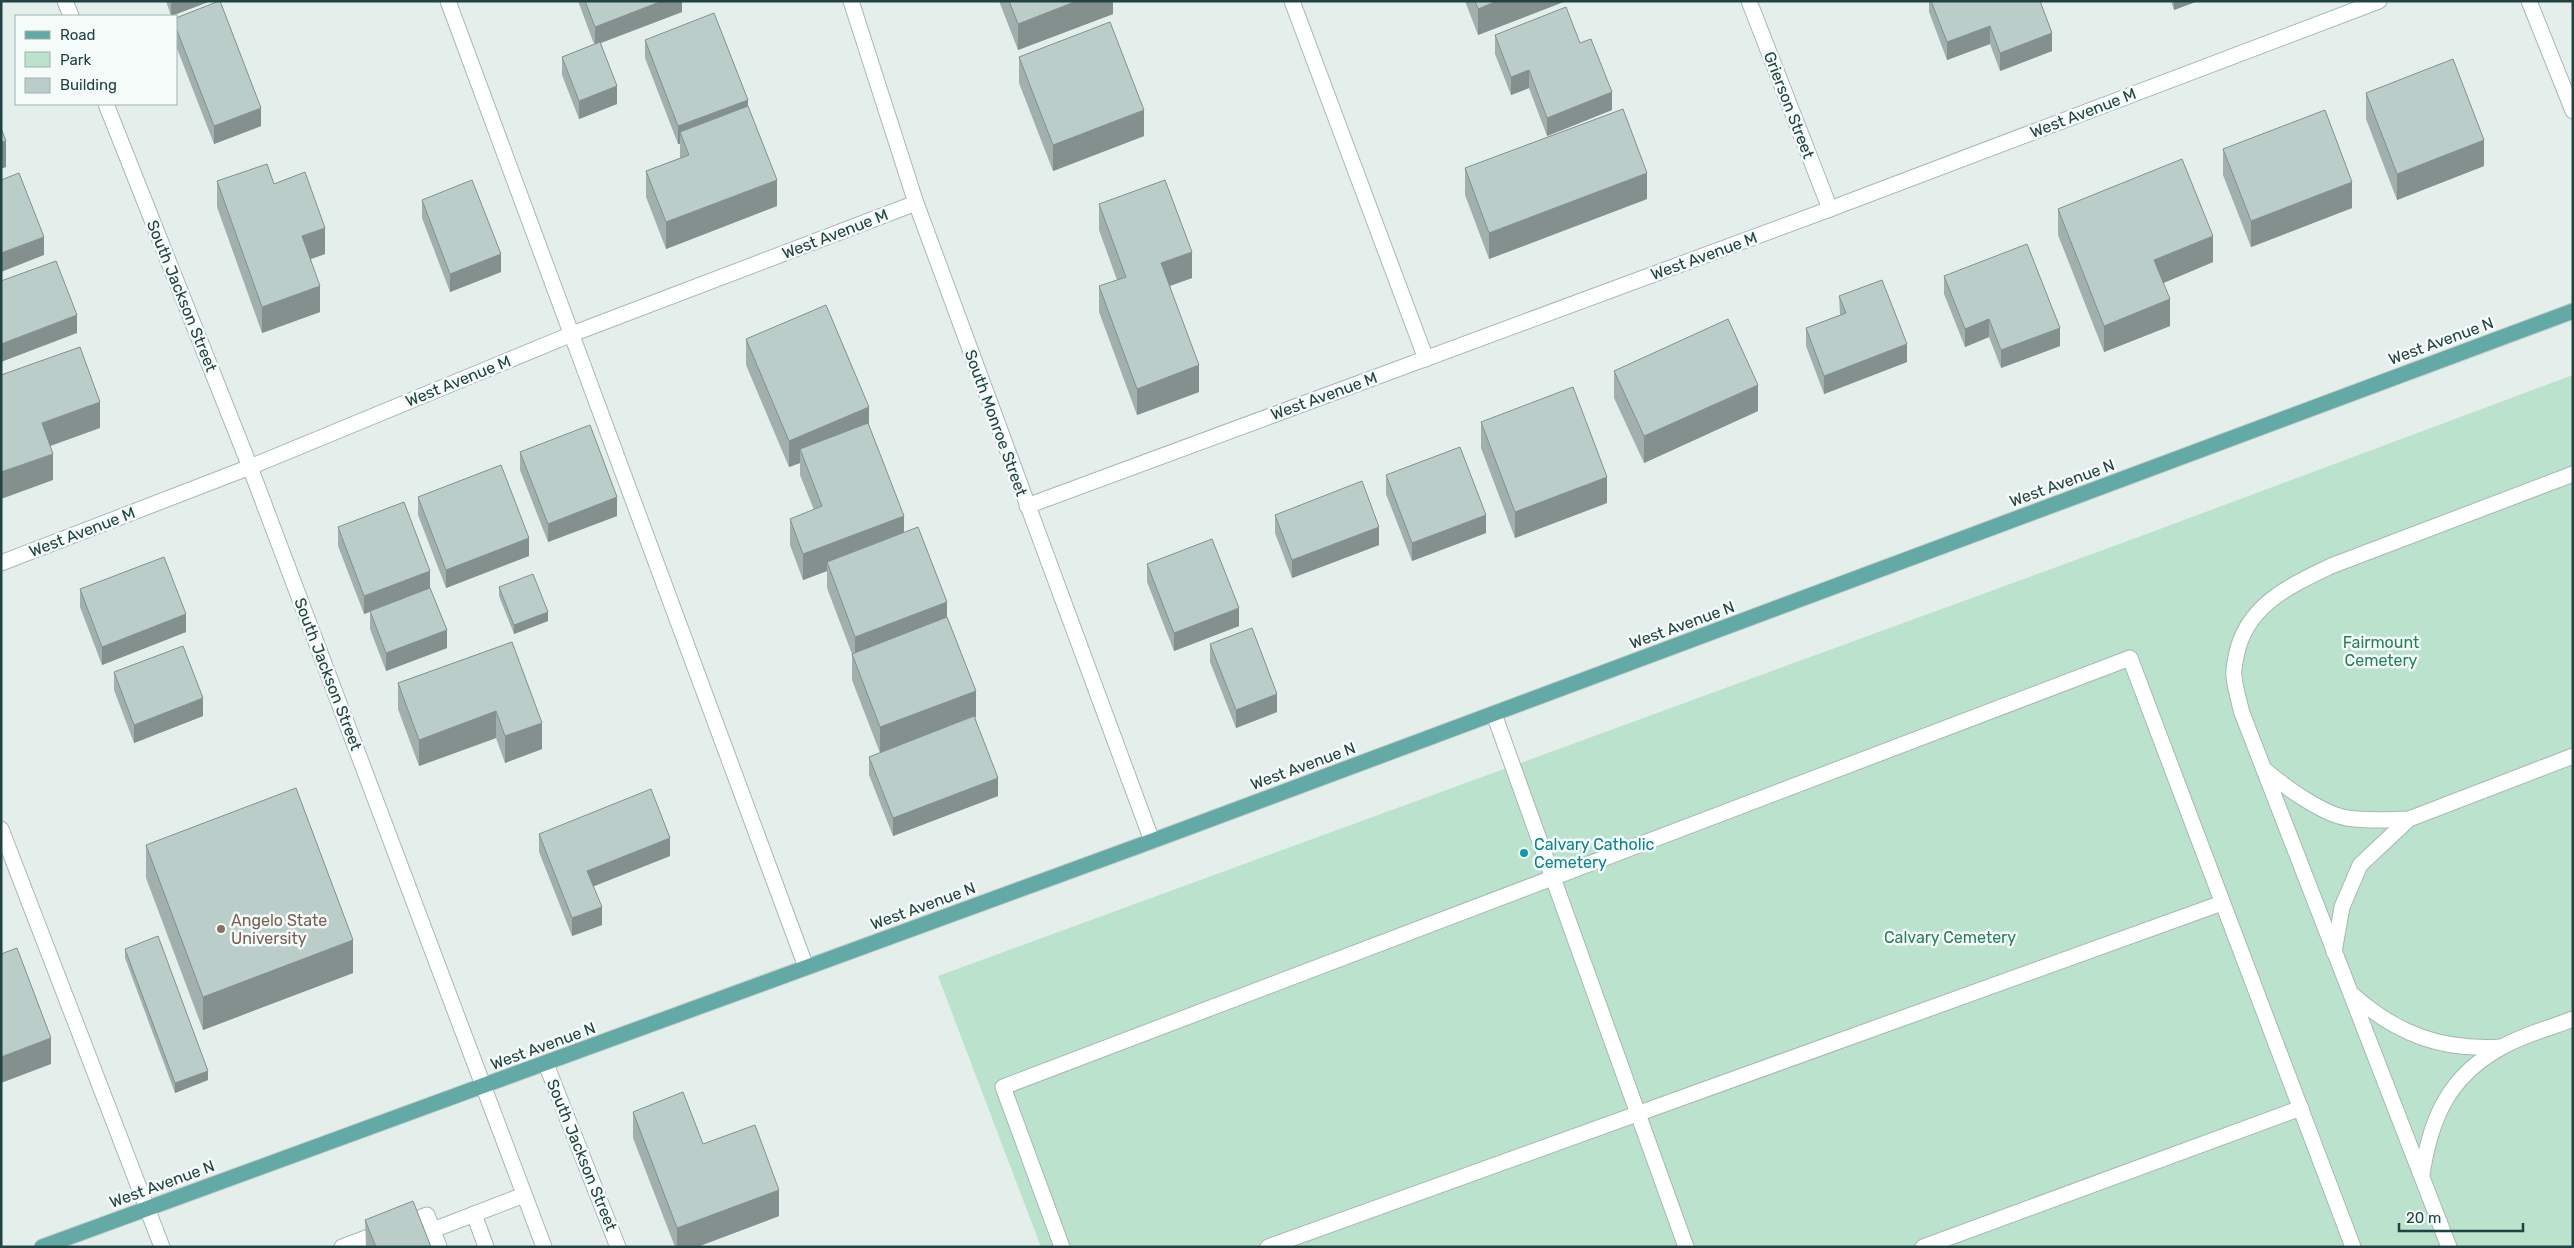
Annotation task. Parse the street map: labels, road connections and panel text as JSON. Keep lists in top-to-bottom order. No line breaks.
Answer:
{"streets":{"main road":["West Avenue N"],"street":["Grierson Street","West Avenue M","South Jackson Street","South Monroe Street"]},"crossings":[["Grierson Street","West Avenue M"],["West Avenue M","South Jackson Street"],["West Avenue M","South Monroe Street"],["South Jackson Street","West Avenue N"],["West Avenue N","South Monroe Street"]],"parks":["Fairmount Cemetery","Calvary Cemetery"],"places":["Calvary Catholic Cemetery","Angelo State University"],"legend":["Road","Park","Building"],"scale_bar":"20 m"}
